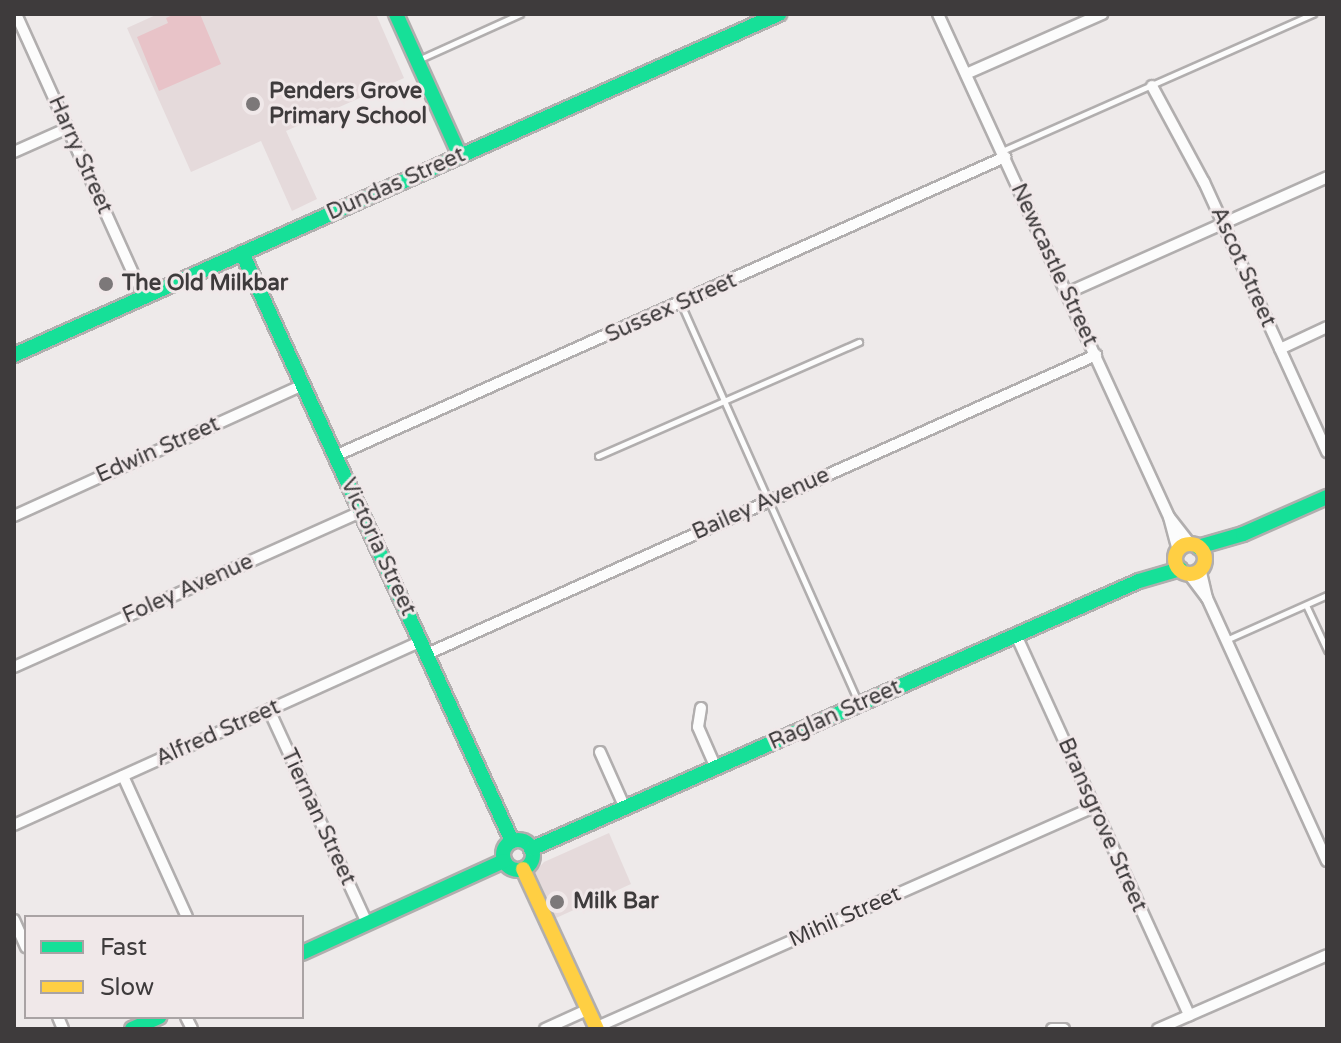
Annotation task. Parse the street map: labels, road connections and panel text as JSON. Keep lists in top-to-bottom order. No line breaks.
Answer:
{"streets":{"street":["Harry Street","Dundas Street","Newcastle Street","Ascot Street","Sussex Street","Edwin Street","Bailey Avenue","Victoria Street","Foley Avenue","Raglan Street","Alfred Street","Tiernan Street","Bransgrove Street","Mihil Street"]},"crossings":[["Harry Street","Dundas Street"],["Dundas Street","Victoria Street"],["Newcastle Street","Sussex Street"],["Newcastle Street","Bailey Avenue"],["Newcastle Street","Raglan Street"],["Sussex Street","Victoria Street"],["Edwin Street","Victoria Street"],["Bailey Avenue","Victoria Street"],["Bailey Avenue","Alfred Street"],["Victoria Street","Foley Avenue"],["Victoria Street","Raglan Street"],["Victoria Street","Alfred Street"],["Raglan Street","Bransgrove Street"],["Alfred Street","Tiernan Street"],["Bransgrove Street","Mihil Street"]],"places":["Penders Grove Primary School","The Old Milkbar","Milk Bar"],"legend":["Fast","Slow"]}
